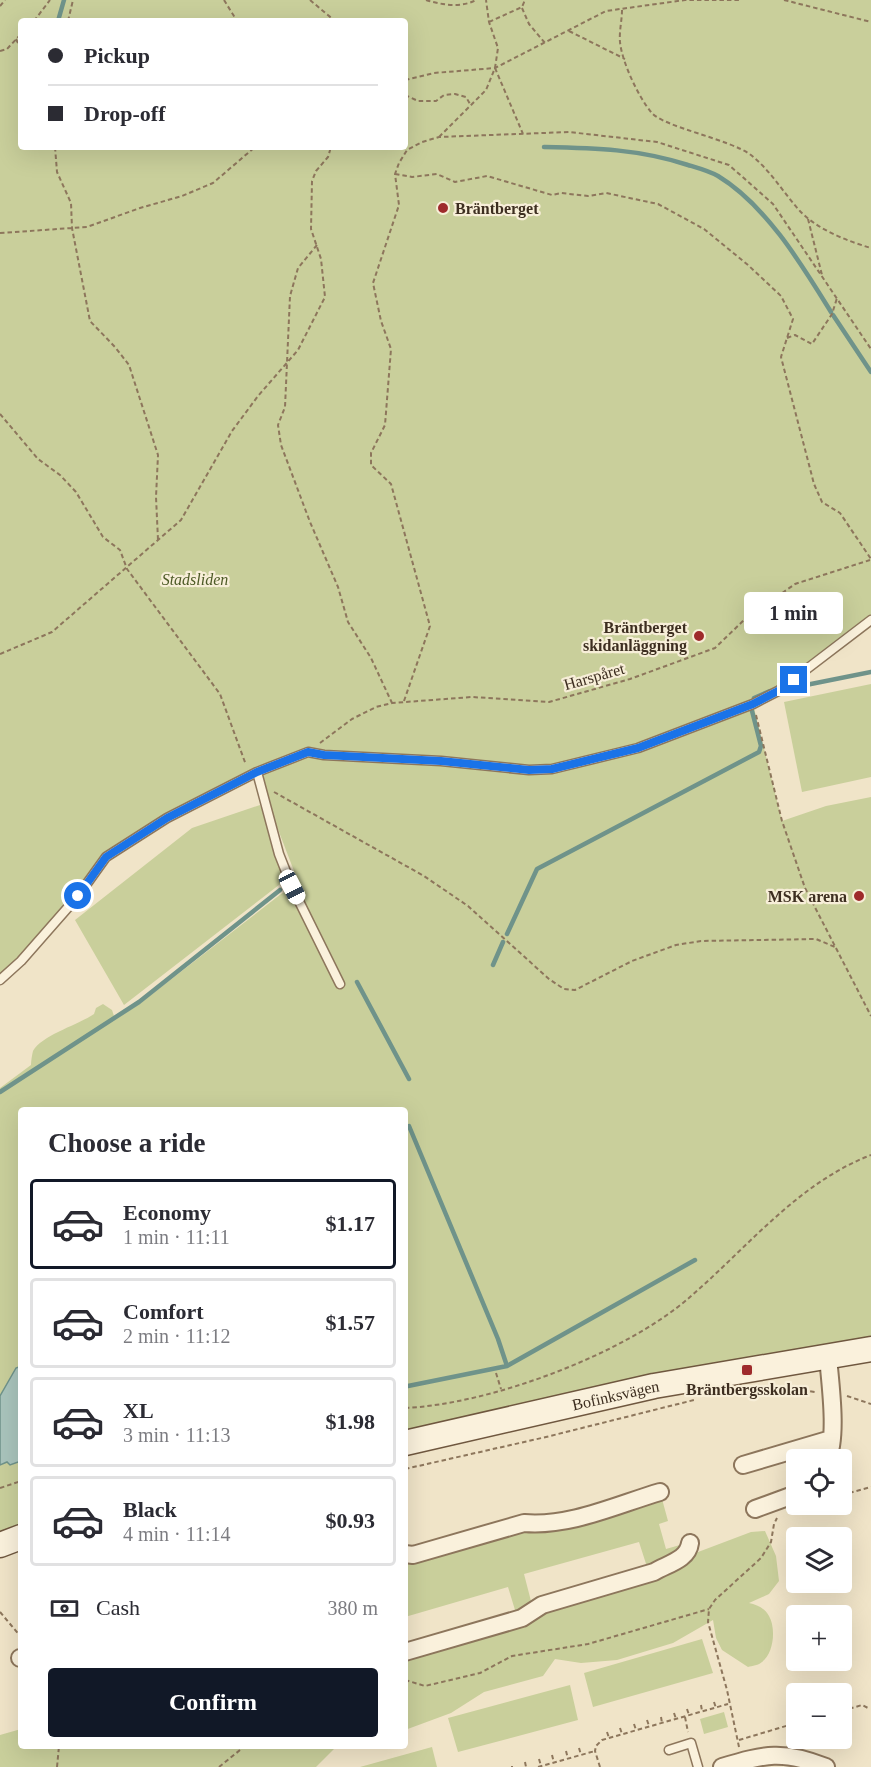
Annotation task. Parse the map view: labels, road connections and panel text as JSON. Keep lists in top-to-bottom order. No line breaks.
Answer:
{"streets":{"street":["Bofinksvägen"],"path":["Harspåret"]},"parks":["Stadsliden"],"places":{"other":["Bräntberget","Bräntberget skidanläggning","MSK arena"],"transit":["Bräntbergsskolan"]},"page":{"banner":["Pickup","Drop-off"],"bubble":"1 min","heading":"Choose a ride","list":[{"name":"Economy","note":"1 min · 11:11","value":"$1.17"},{"name":"Comfort","note":"2 min · 11:12","value":"$1.57"},{"name":"XL","note":"3 min · 11:13","value":"$1.98"},{"name":"Black","note":"4 min · 11:14","value":"$0.93"}],"map_buttons":["+","−"],"pay":["Cash","380 m"],"buttons":"Confirm"}}
